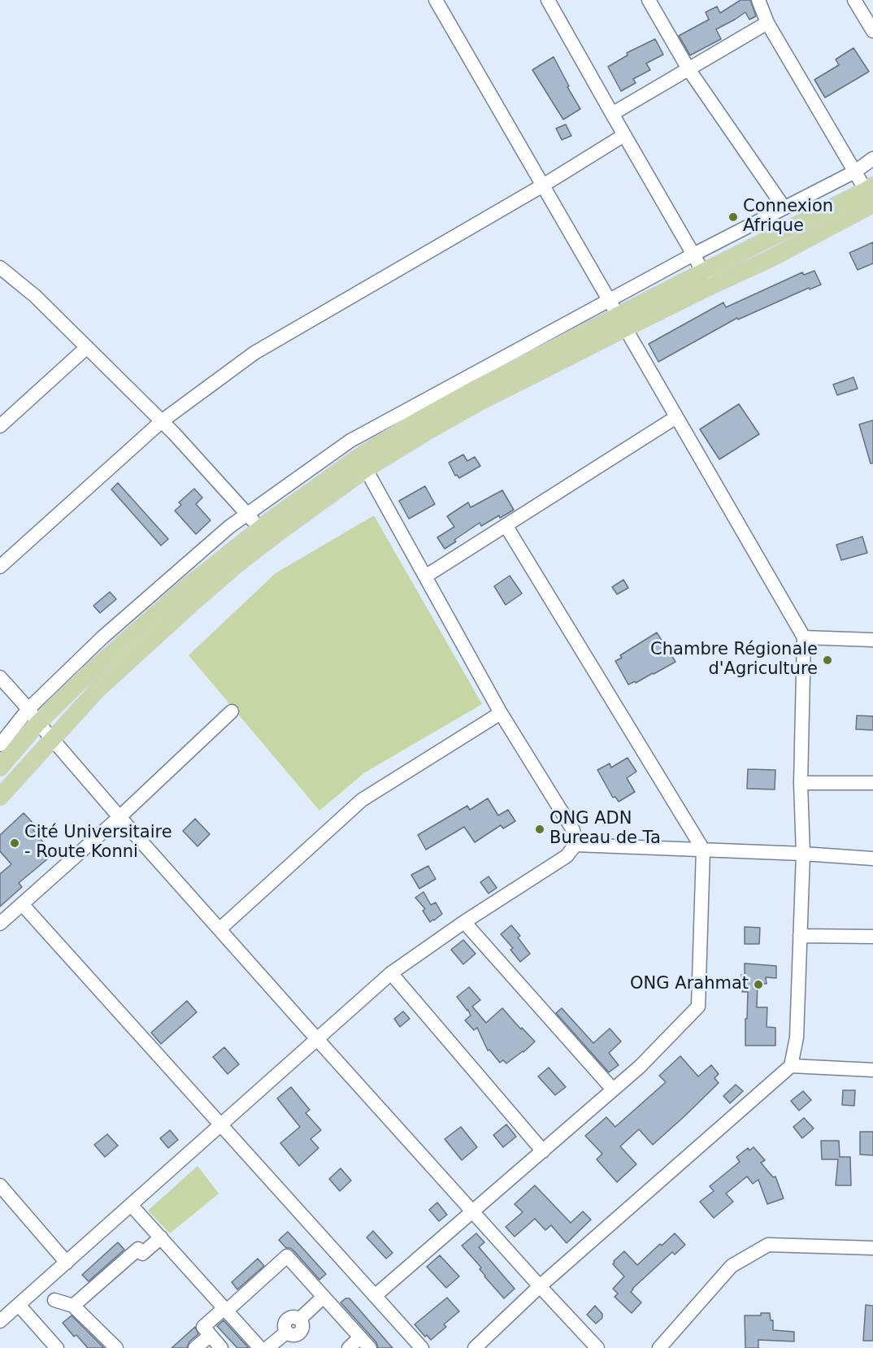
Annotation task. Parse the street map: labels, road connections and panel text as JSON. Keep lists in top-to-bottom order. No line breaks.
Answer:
{"places":["Connexion Afrique","Chambre Régionale d'Agriculture","ONG ADN Bureau de Ta","Cité Universitaire - Route Konni","ONG Arahmat"]}
